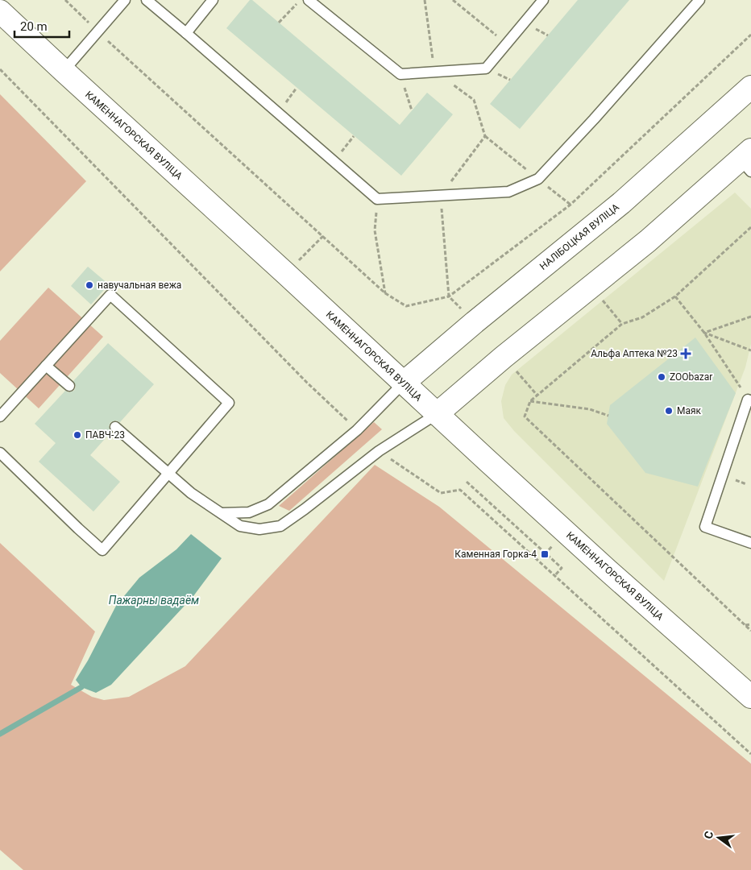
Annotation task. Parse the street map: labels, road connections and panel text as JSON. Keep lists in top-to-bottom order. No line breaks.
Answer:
{"streets":{"main road":["КАМЕННАГОРСКАЯ ВУЛІЦА","НАЛІБОЦКАЯ ВУЛІЦА"]},"crossings":[["КАМЕННАГОРСКАЯ ВУЛІЦА","НАЛІБОЦКАЯ ВУЛІЦА"]],"water":["Пажарны вадаём"],"places":{"other":["навучальная вежа","ZOObazar","Маяк","ПАВЧ-23"],"health":["Альфа Аптека №23"],"transit":["Каменная Горка-4"]},"scale_bar":"20 m","north":"left"}
